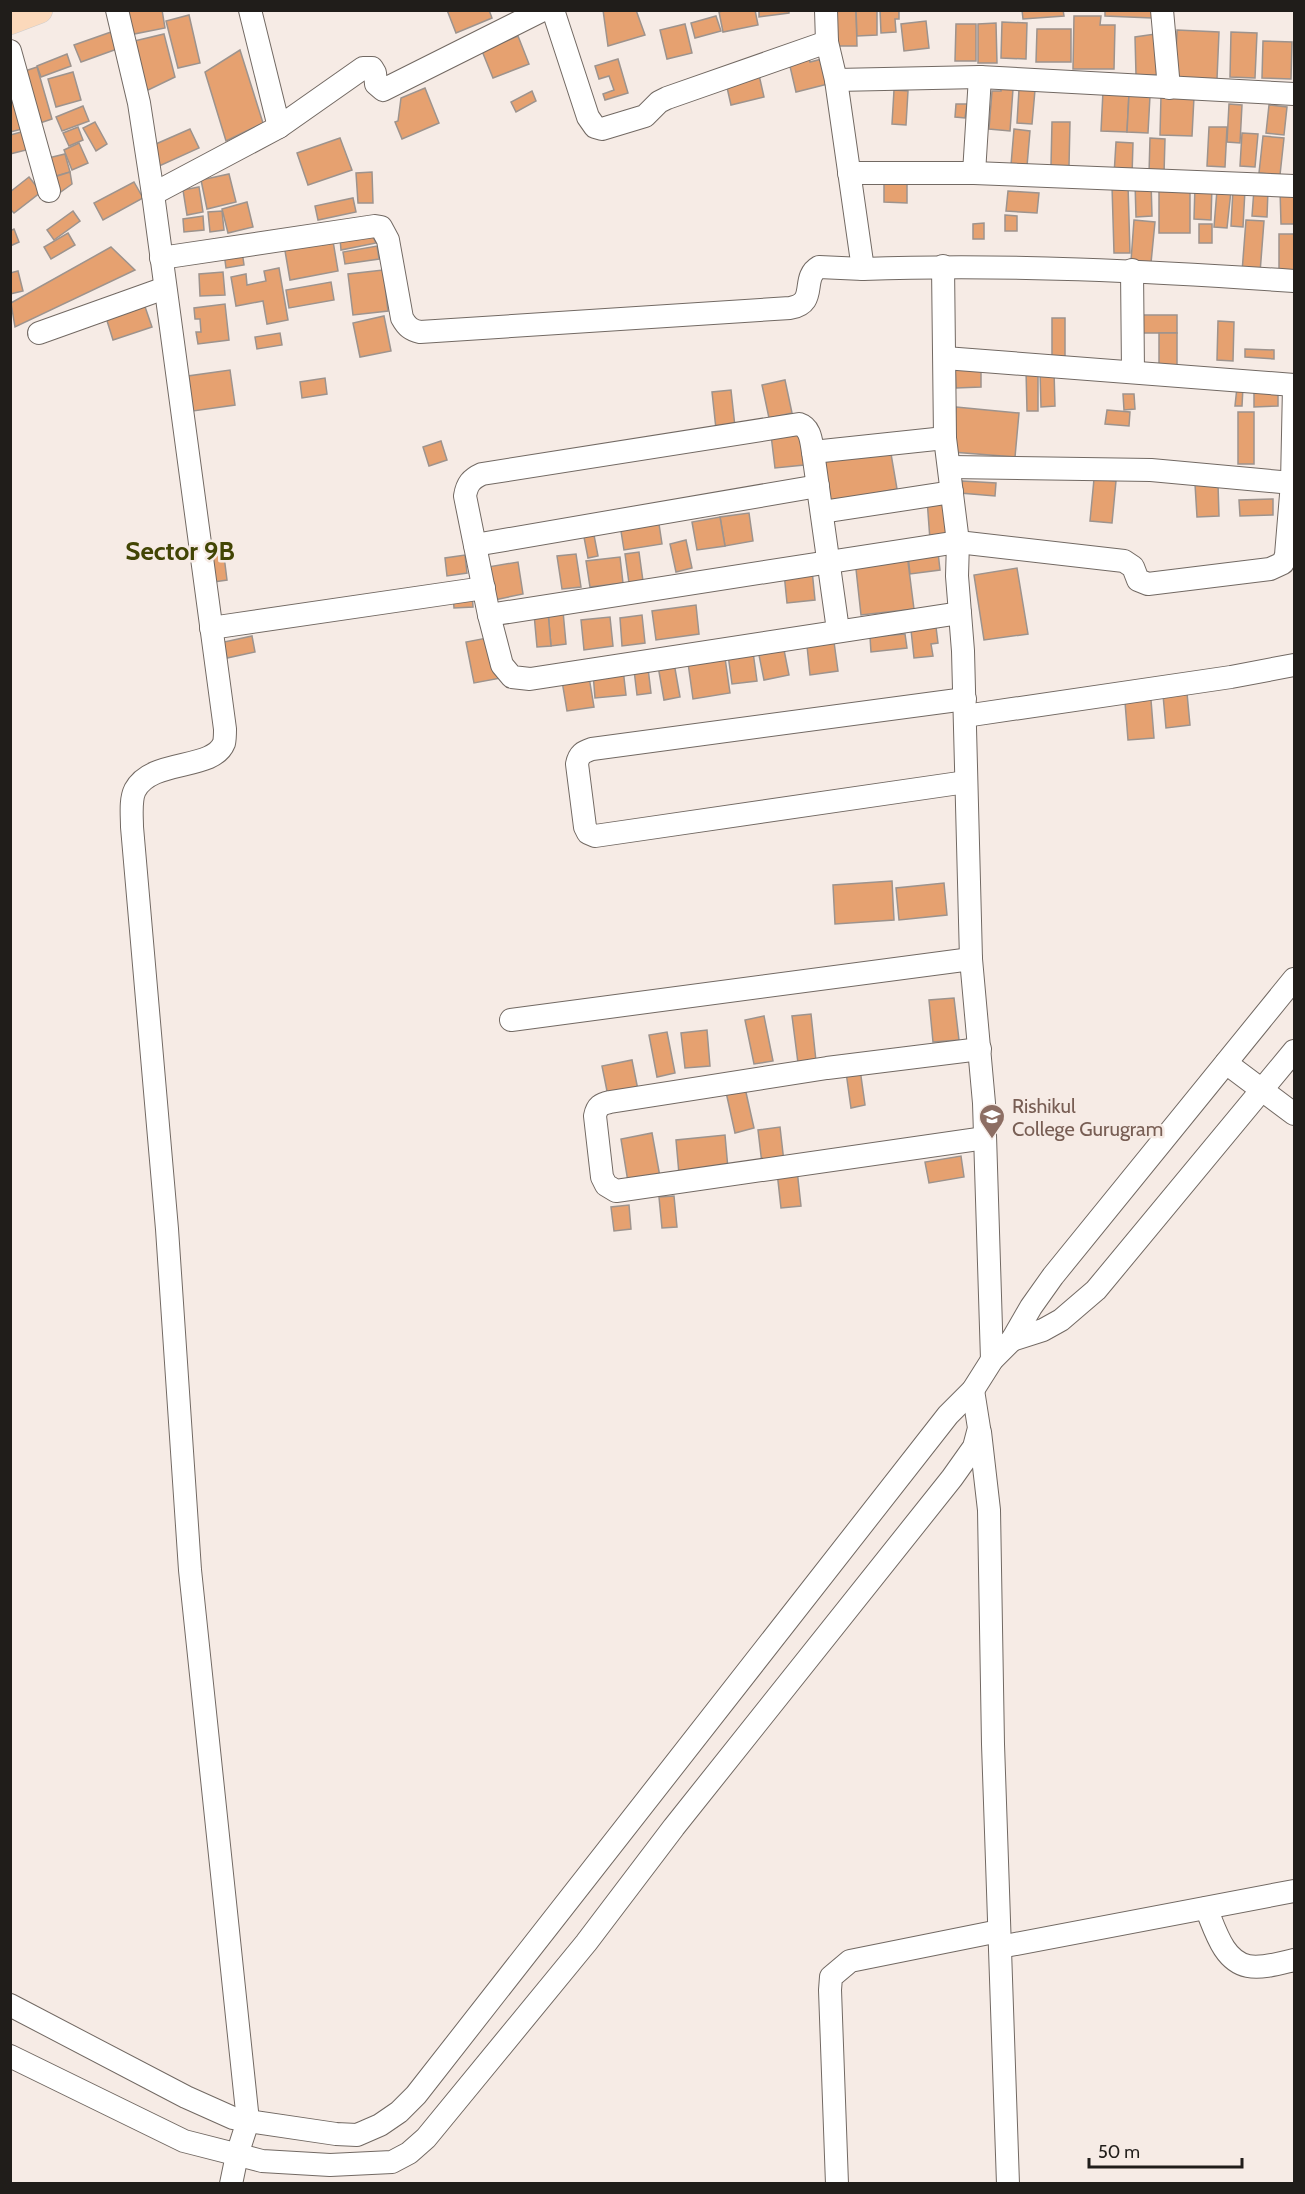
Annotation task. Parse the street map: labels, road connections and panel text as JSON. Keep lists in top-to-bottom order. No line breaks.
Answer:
{"districts":["Sector 9B"],"places":{"school or university":["Rishikul College Gurugram"]},"scale_bar":"50 m"}
